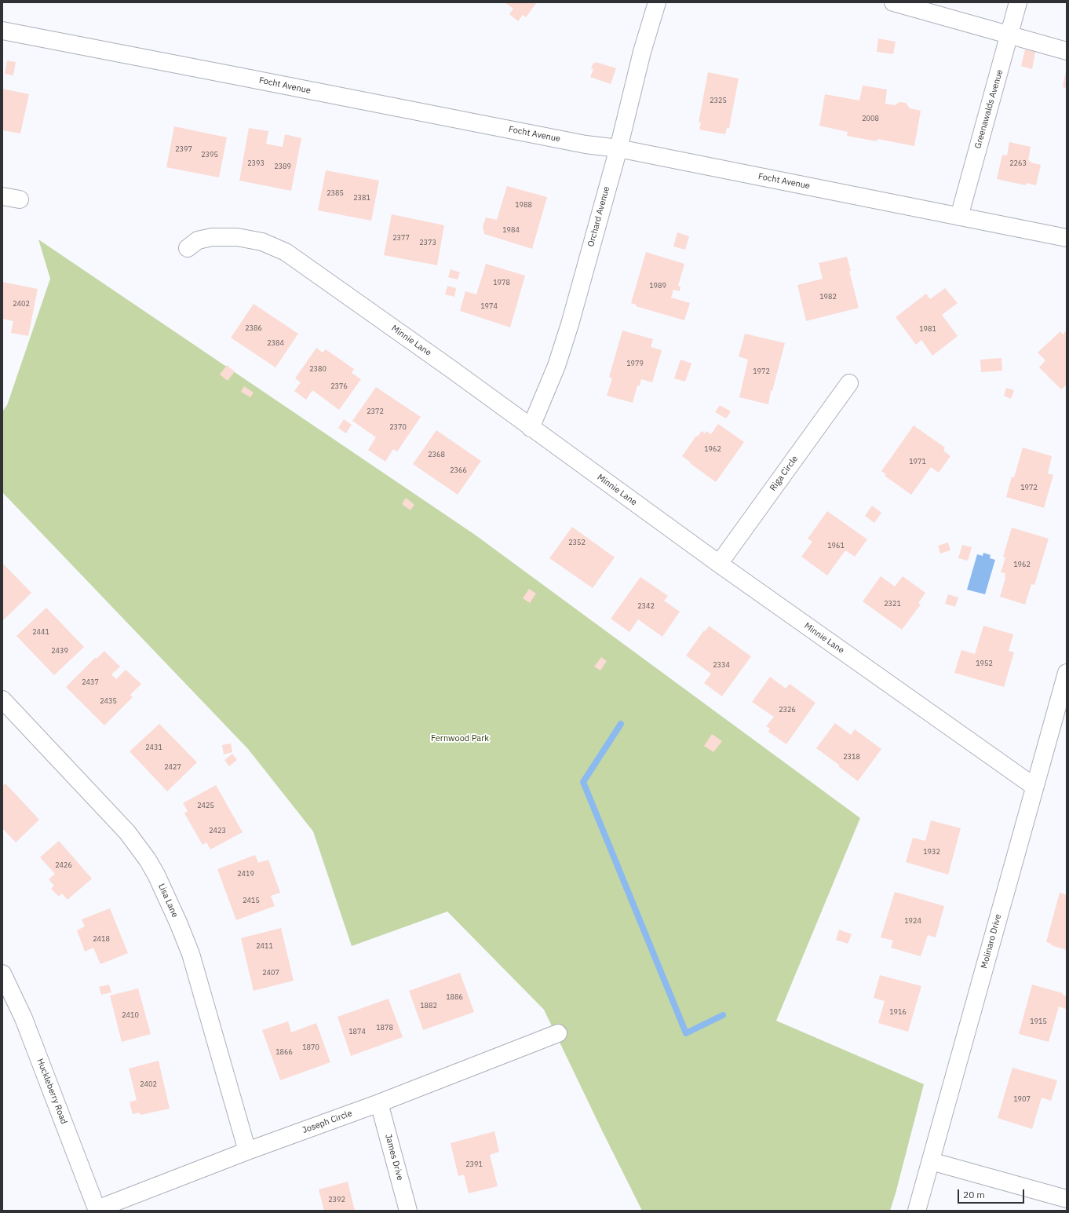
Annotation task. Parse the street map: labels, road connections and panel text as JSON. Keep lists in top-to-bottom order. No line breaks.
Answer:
{"streets":{"street":["Focht Avenue","Greenawalds Avenue","Orchard Avenue","Minnie Lane","Riga Circle","Lisa Lane","Molinaro Drive","Huckleberry Road","Joseph Circle","James Drive"]},"crossings":[["Focht Avenue","Greenawalds Avenue"],["Focht Avenue","Orchard Avenue"],["Orchard Avenue","Minnie Lane"],["Minnie Lane","Riga Circle"],["Minnie Lane","Molinaro Drive"],["Lisa Lane","Joseph Circle"],["Huckleberry Road","Joseph Circle"],["Joseph Circle","James Drive"]],"parks":["Fernwood Park"],"house_numbers":["2325","2008","2397","2395","2393","2263","2389","2385","2381","1988","1984","2377","2373","1978","1989","1982","2402","1974","2386","1981","2384","1979","2380","1972","2376","2372","2370","1962","2368","1971","2366","1972","2352","1961","1962","2321","2342","2441","2439","1952","2334","2437","2435","2326","2431","2318","2427","2425","2423","1932","2426","2419","2415","1924","2418","2411","2407","1886","1882","1916","2410","1915","1878","1874","1870","1866","2402","1907","2391","2392"],"scale_bar":"20 m"}
